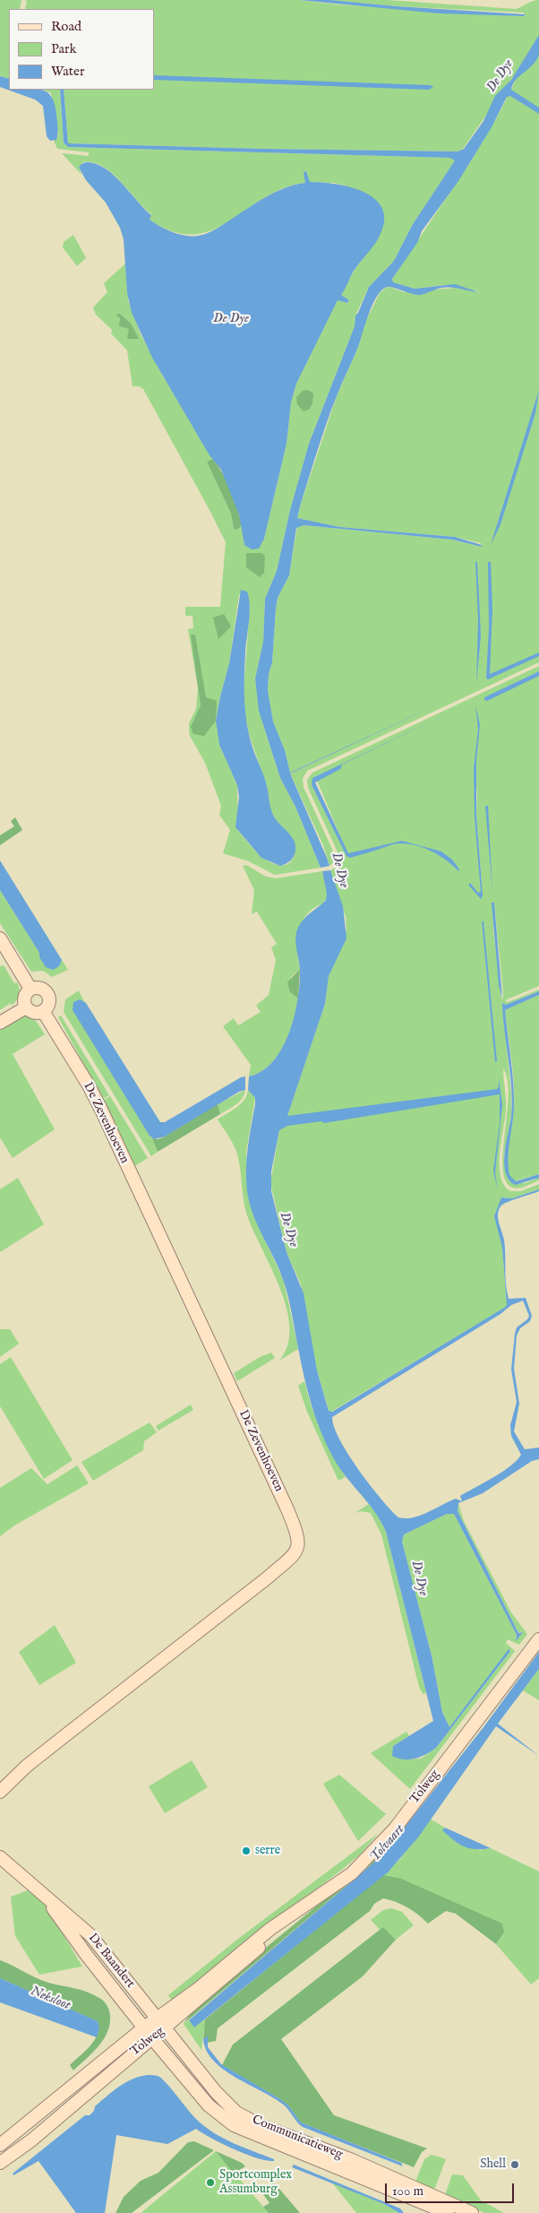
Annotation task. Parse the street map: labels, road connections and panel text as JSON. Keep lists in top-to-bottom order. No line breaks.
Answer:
{"streets":{"main road":["De Zevenhoeven","Tolweg","De Baandert","Communicatieweg"]},"crossings":[["Tolweg","De Baandert"],["Tolweg","Communicatieweg"],["De Baandert","Communicatieweg"]],"water":["De Dye","Tolvaart","Neksloot"],"places":["serre","Shell","Sportcomplex Assumburg"],"legend":["Road","Park","Water"],"scale_bar":"100 m"}
